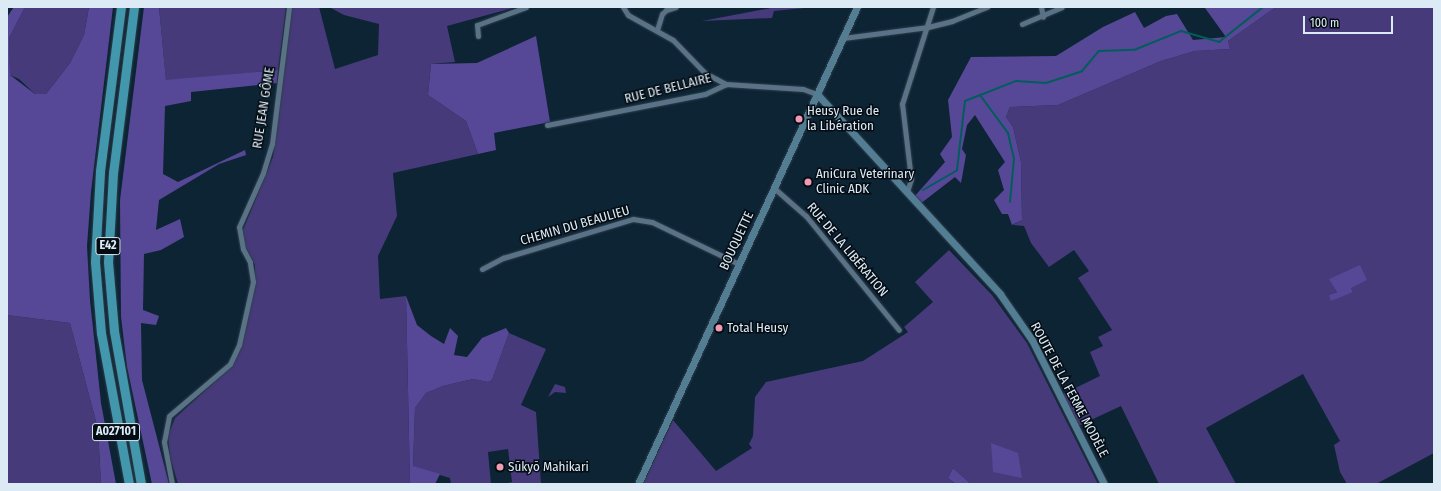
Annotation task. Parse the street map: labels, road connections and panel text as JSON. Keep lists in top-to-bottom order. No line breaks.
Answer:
{"streets":{"highway":["E42","A027101"],"main road":["BOUQUETTE","ROUTE DE LA FERME MODÈLE"],"street":["RUE DE BELLAIRE","RUE JEAN GÔME","CHEMIN DU BEAULIEU","RUE DE LA LIBÉRATION"]},"crossings":[["RUE DE BELLAIRE","BOUQUETTE"],["RUE DE BELLAIRE","ROUTE DE LA FERME MODÈLE"],["CHEMIN DU BEAULIEU","BOUQUETTE"],["BOUQUETTE","RUE DE LA LIBÉRATION"],["BOUQUETTE","ROUTE DE LA FERME MODÈLE"],["E42","A027101"]],"places":["Heusy Rue de la Libération","AniCura Veterinary Clinic ADK","Total Heusy","Sūkyō Mahikari"],"scale_bar":"100 m"}
